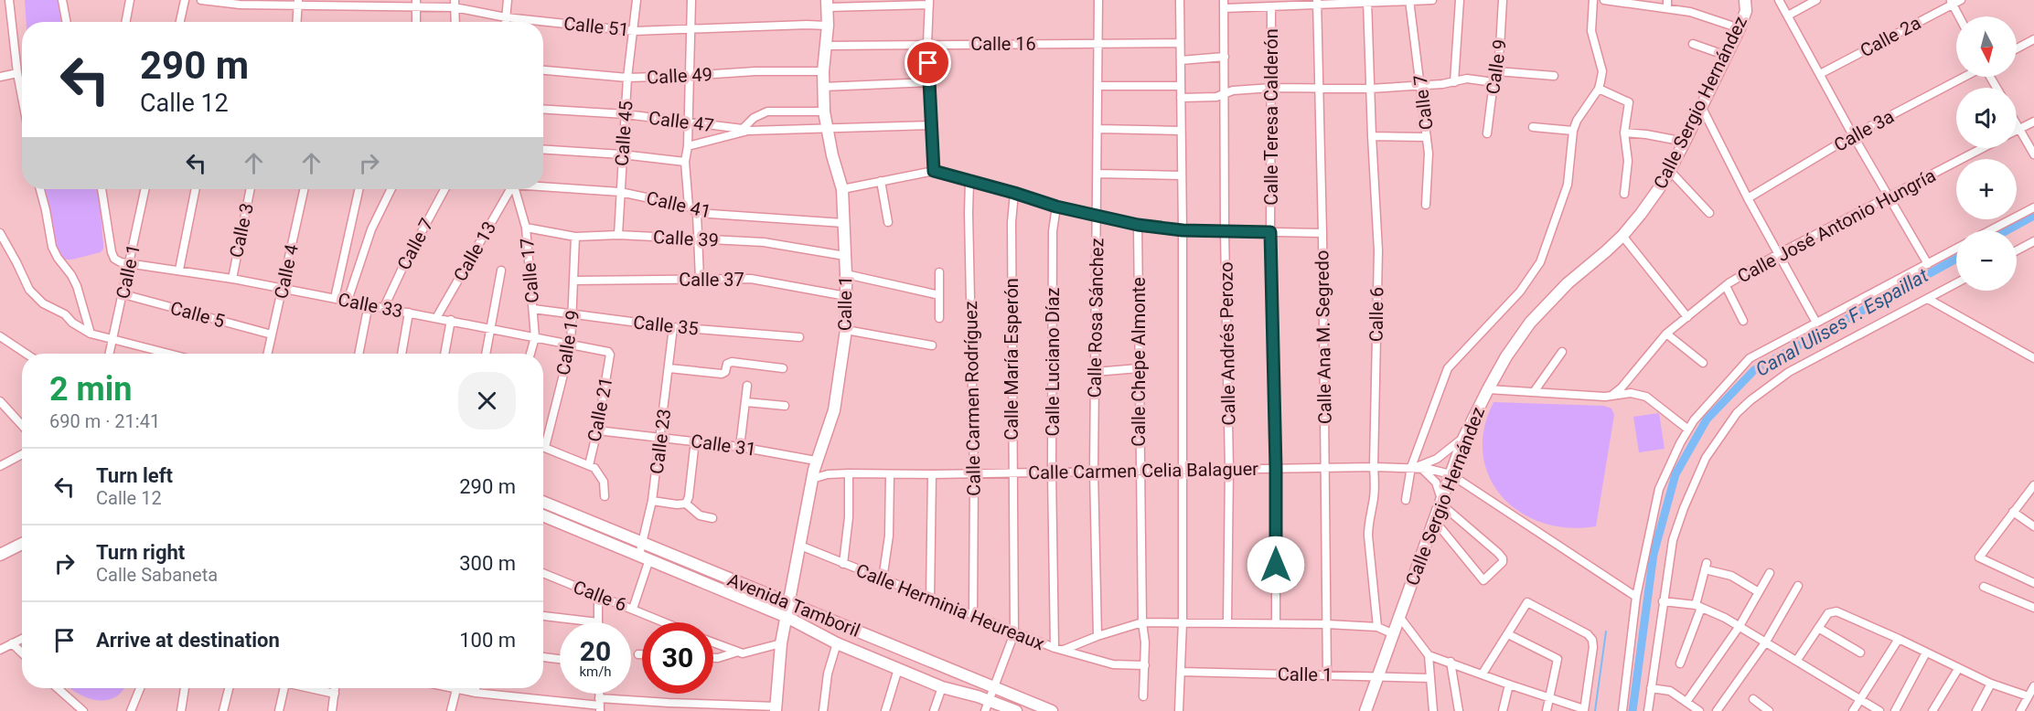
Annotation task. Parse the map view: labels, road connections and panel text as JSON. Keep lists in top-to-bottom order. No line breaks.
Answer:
{"streets":{"street":["Calle 51","Calle 2a","Calle 16","Calle 9","Calle 49","Calle 7","Calle Sergio Hernández","Calle Teresa Calderón","Calle 47","Calle 3a","Calle 45","Calle 41","Calle José Antonio Hungría","Calle 3","Calle 39","Calle 13","Calle 17","Calle 1","Calle 4","Calle 37","Calle 33","Calle 5","Calle 6","Calle Rosa Sánchez","Calle 35","Calle Ana M. Segredo","Calle 19","Calle Andrés Perozo","Calle María Esperón","Calle Luciano Díaz","Calle Chepe Almonte","Calle Carmen Rodríguez","Calle 21","Calle 23","Calle 31","Calle Carmen Celia Balaguer","Avenida Tamboril","Calle Herminia Heureaux"]},"crossings":[["Calle 51","Calle 45"],["Calle 51","Calle 1"],["Calle 16","Calle 1"],["Calle 16","Calle Rosa Sánchez"],["Calle 49","Calle 45"],["Calle 49","Calle 1"],["Calle 7","Calle 33"],["Calle Sergio Hernández","Calle 1"],["Calle Sergio Hernández","Calle Carmen Celia Balaguer"],["Calle Sergio Hernández","Calle Herminia Heureaux"],["Calle Teresa Calderón","Calle Carmen Celia Balaguer"],["Calle Teresa Calderón","Calle Herminia Heureaux"],["Calle 47","Calle 45"],["Calle 47","Calle 1"],["Calle 45","Calle 41"],["Calle 45","Calle 39"],["Calle 41","Calle 1"],["Calle 3","Calle 33"],["Calle 39","Calle 17"],["Calle 39","Calle 1"],["Calle 39","Calle 19"],["Calle 13","Calle 33"],["Calle 17","Calle 33"],["Calle 17","Calle 35"],["Calle 1","Calle 37"],["Calle 1","Calle 33"],["Calle 1","Calle 5"],["Calle 1","Calle Ana M. Segredo"],["Calle 1","Calle 31"],["Calle 1","Calle Carmen Celia Balaguer"],["Calle 1","Avenida Tamboril"],["Calle 1","Calle Herminia Heureaux"],["Calle 4","Calle 33"],["Calle 4","Calle 5"],["Calle 37","Calle 19"],["Calle 33","Calle 19"],["Calle 33","Calle 21"],["Calle 6","Calle 23"],["Calle 6","Calle Carmen Celia Balaguer"],["Calle 6","Calle Herminia Heureaux"],["Calle Rosa Sánchez","Calle Carmen Celia Balaguer"],["Calle Rosa Sánchez","Calle Herminia Heureaux"],["Calle 35","Calle 19"],["Calle 35","Calle 23"],["Calle Ana M. Segredo","Calle Carmen Celia Balaguer"],["Calle Ana M. Segredo","Calle Herminia Heureaux"],["Calle Andrés Perozo","Calle Carmen Celia Balaguer"],["Calle Andrés Perozo","Calle Herminia Heureaux"],["Calle María Esperón","Calle Carmen Celia Balaguer"],["Calle María Esperón","Avenida Tamboril"],["Calle María Esperón","Calle Herminia Heureaux"],["Calle Luciano Díaz","Calle Carmen Celia Balaguer"],["Calle Luciano Díaz","Calle Herminia Heureaux"],["Calle Chepe Almonte","Calle Carmen Celia Balaguer"],["Calle Chepe Almonte","Calle Herminia Heureaux"],["Calle Carmen Rodríguez","Calle Carmen Celia Balaguer"],["Calle Carmen Rodríguez","Calle Herminia Heureaux"],["Calle 21","Calle 31"],["Calle 23","Calle 31"],["Calle 23","Avenida Tamboril"]],"water":["Canal Ulises F. Espaillat"],"north":"bottom","page":{"map_buttons":["+","−"],"turn":["290 m","Calle 12"],"heading":["2 min","690 m · 21:41"],"list":[{"name":"Turn left","note":"Calle 12","value":"290 m"},{"name":"Turn right","note":"Calle Sabaneta","value":"300 m"},{"name":"Arrive at destination","value":"100 m"}],"speed":"20 km/h","limit":"30"}}
